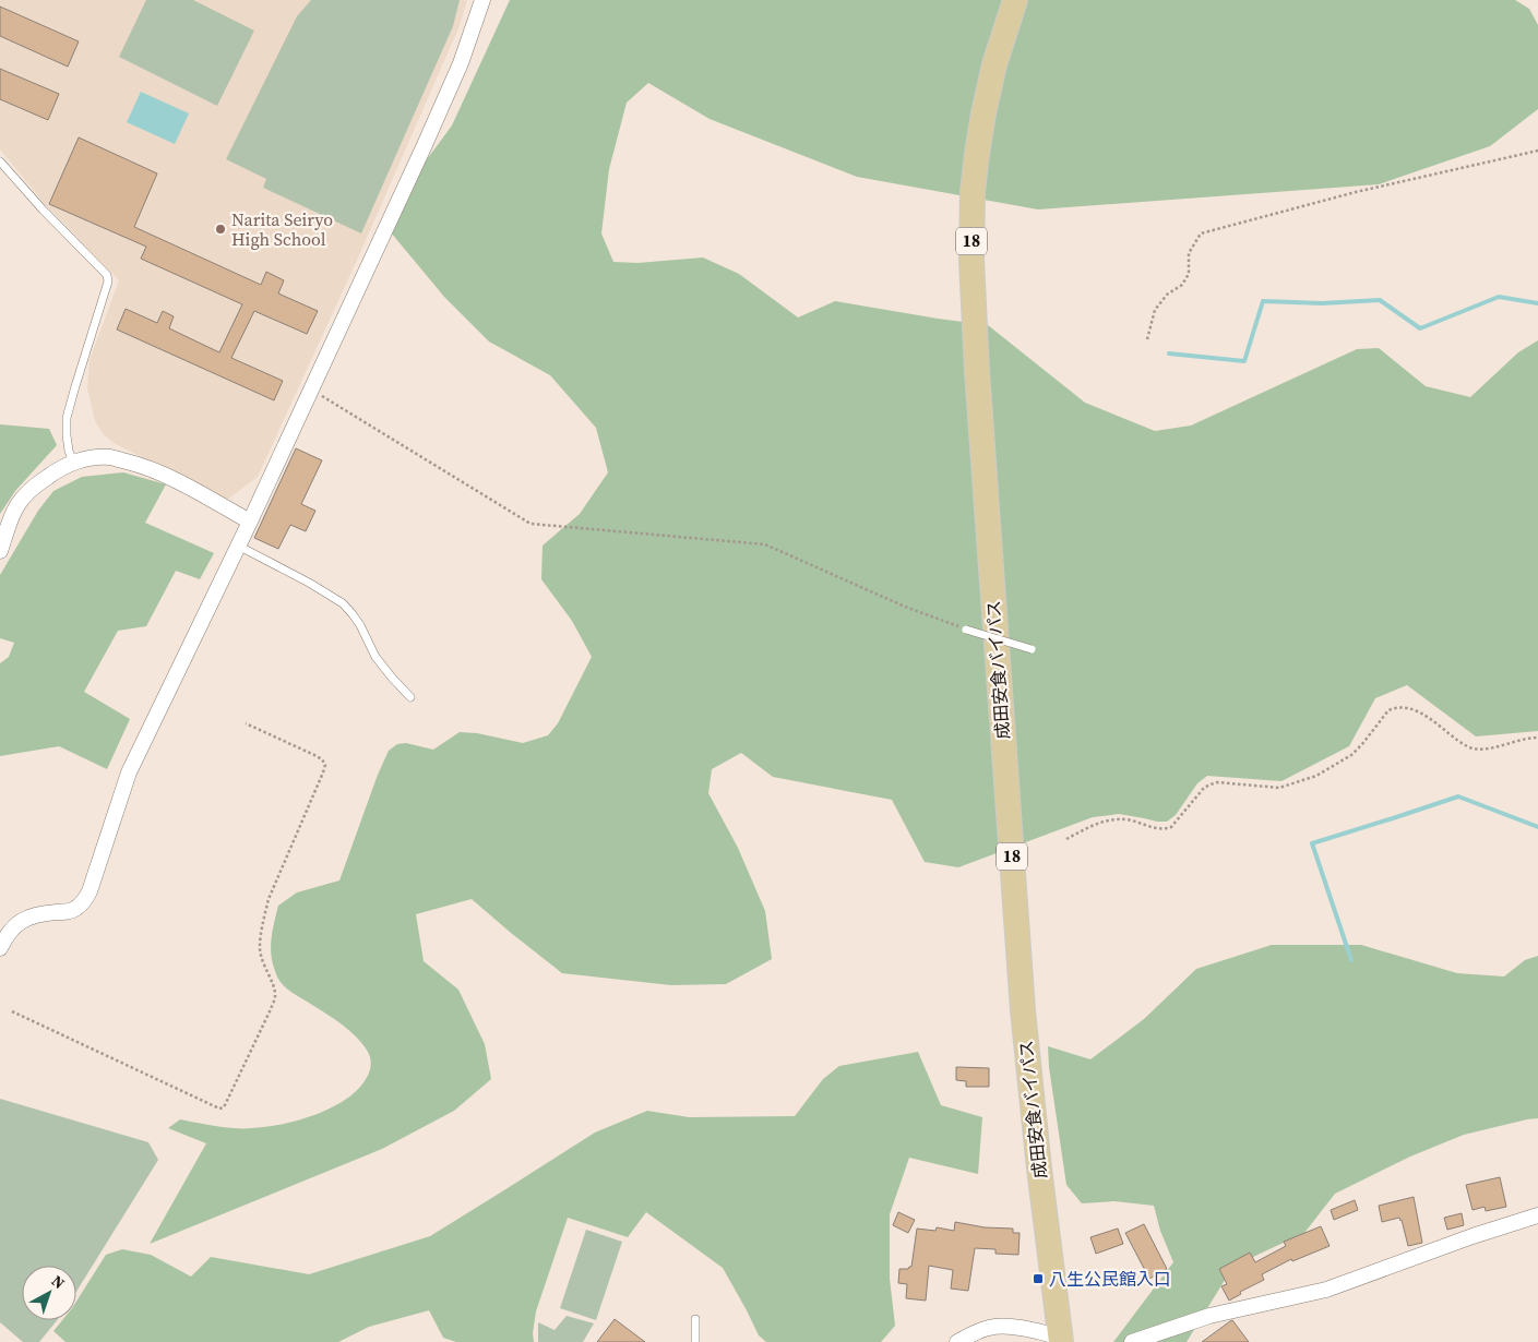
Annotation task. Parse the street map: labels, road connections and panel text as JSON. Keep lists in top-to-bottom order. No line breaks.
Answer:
{"streets":{"main road":["18","成田安食バイパス"]},"places":{"other":["Narita Seiryo High School"],"transit":["八生公民館入口"]},"north":"top right"}
